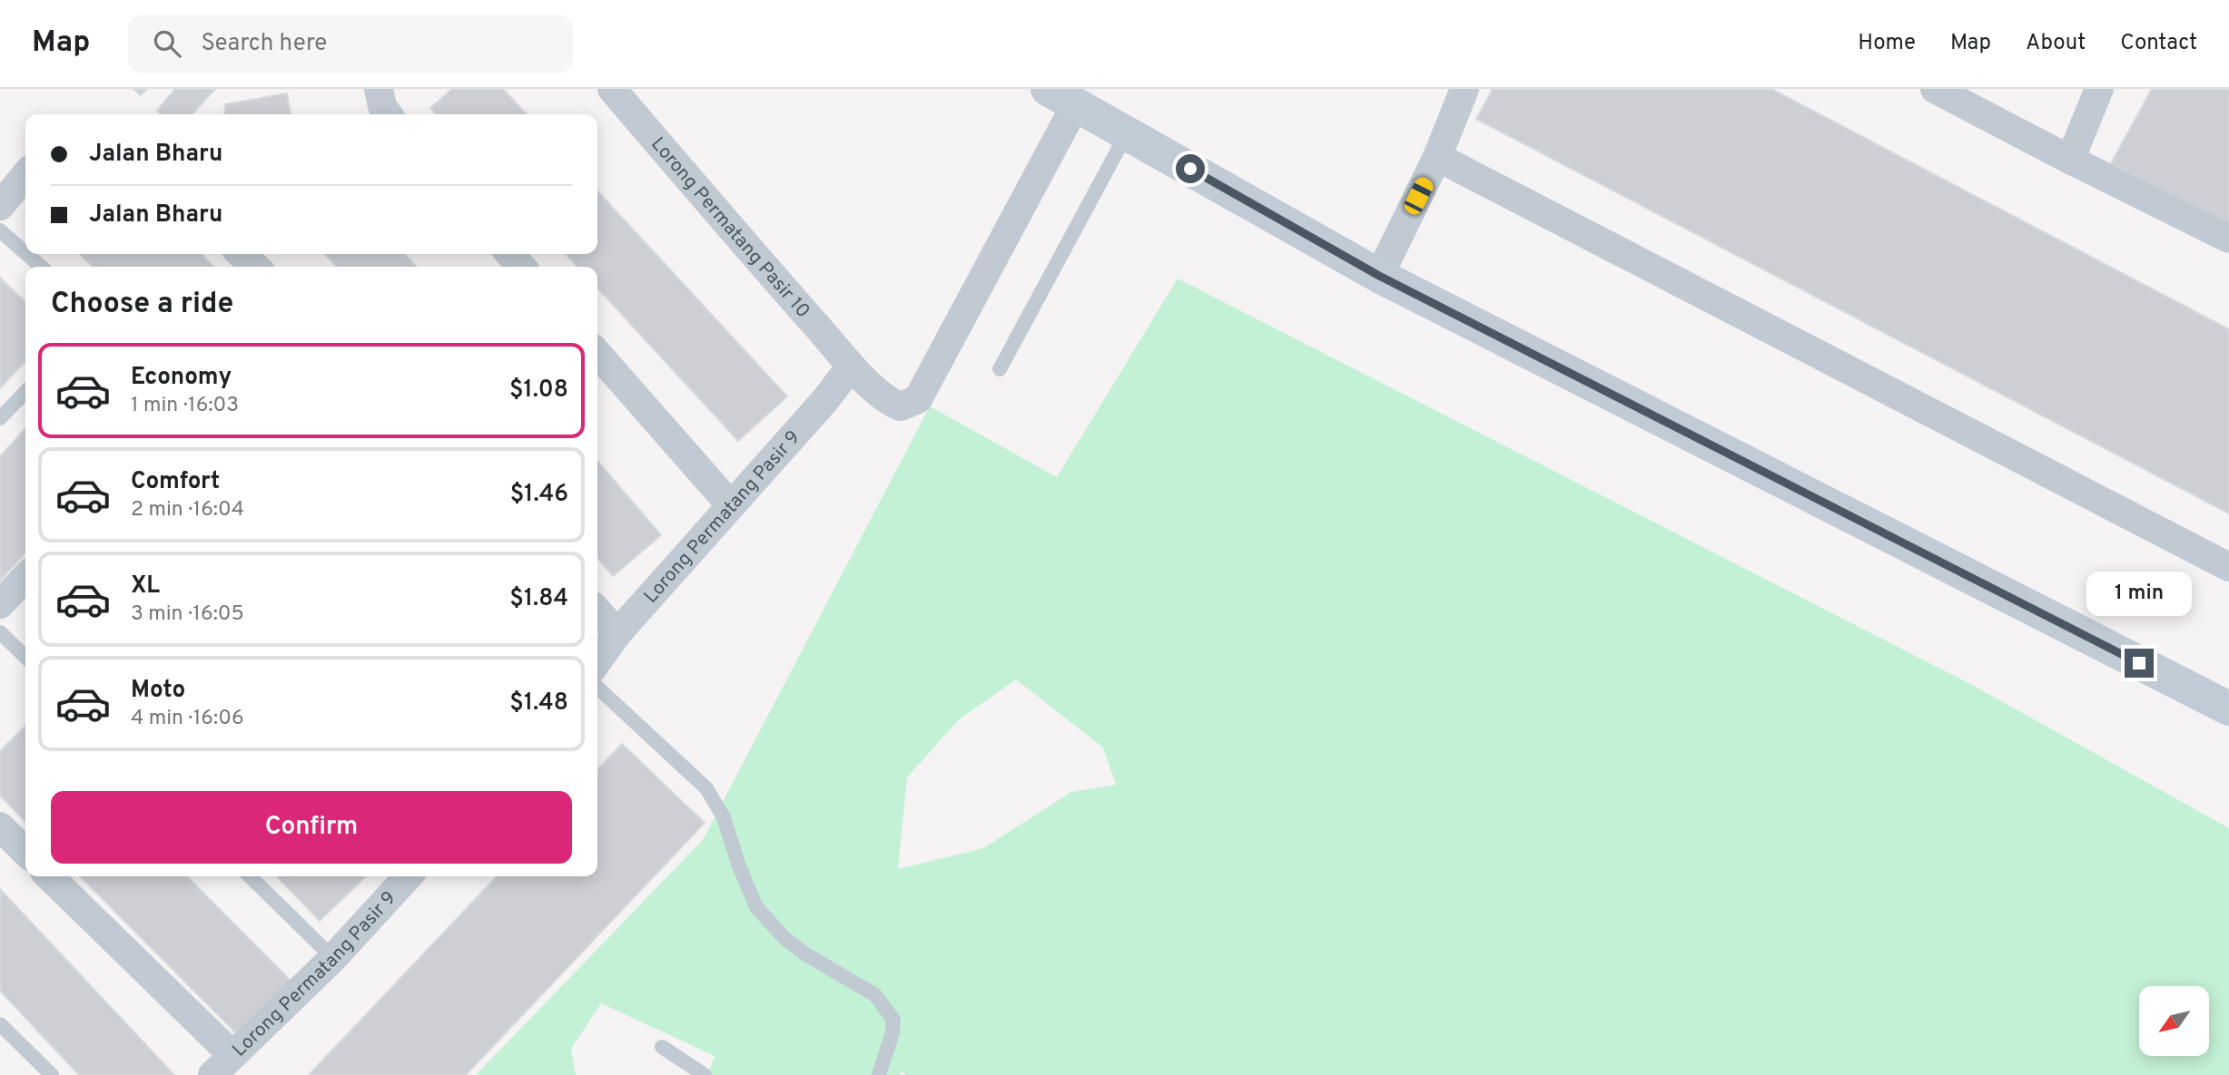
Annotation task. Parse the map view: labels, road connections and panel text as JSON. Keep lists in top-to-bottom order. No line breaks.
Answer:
{"streets":{"street":["Lorong Permatang Pasir 10","Lorong Permatang Pasir 9"]},"crossings":[["Lorong Permatang Pasir 10","Lorong Permatang Pasir 9"]],"north":"bottom left","page":{"header":"Map","search":"Search here","nav":["Home","Map","About","Contact"],"banner":["Jalan Bharu","Jalan Bharu"],"heading":"Choose a ride","list":[{"name":"Economy","note":"1 min · 16:03","value":"$1.08"},{"name":"Comfort","note":"2 min · 16:04","value":"$1.46"},{"name":"XL","note":"3 min · 16:05","value":"$1.84"},{"name":"Moto","note":"4 min · 16:06","value":"$1.48"}],"bubble":"1 min","buttons":"Confirm"}}
